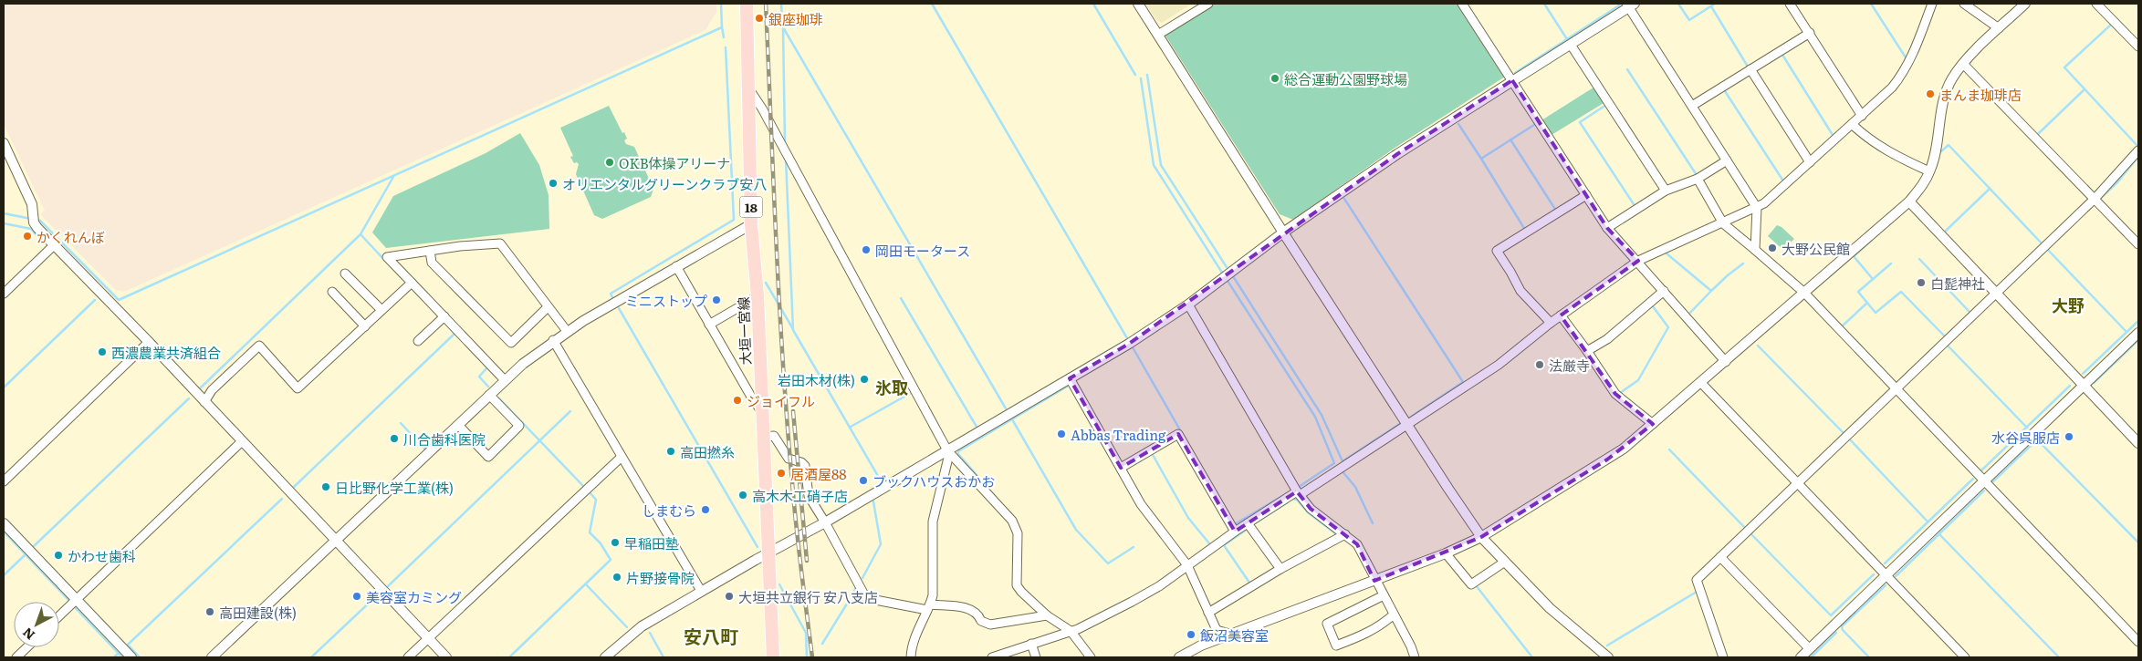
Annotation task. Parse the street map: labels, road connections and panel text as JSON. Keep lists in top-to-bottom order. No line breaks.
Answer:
{"streets":{"main road":["18","大垣一宮線"]},"districts":["大野","氷取","安八町"],"places":["銀座珈琲","総合運動公園野球場","まんま珈琲店","OKB体操アリーナ","オリエンタルグリーンクラブ安八","かくれんぼ","大野公民館","岡田モータース","白髭神社","ミニストップ","西濃農業共済組合","法厳寺","岩田木材(株)","ジョイフル","Abbas Trading","水谷呉服店","川合歯科医院","高田撚糸","居酒屋88","ブックハウスおかお","日比野化学工業(株)","高木木工硝子店","しまむら","早稲田塾","かわせ歯科","片野接骨院","美容室カミング","大垣共立銀行 安八支店","高田建設(株)","飯沼美容室"],"north":"bottom left"}
